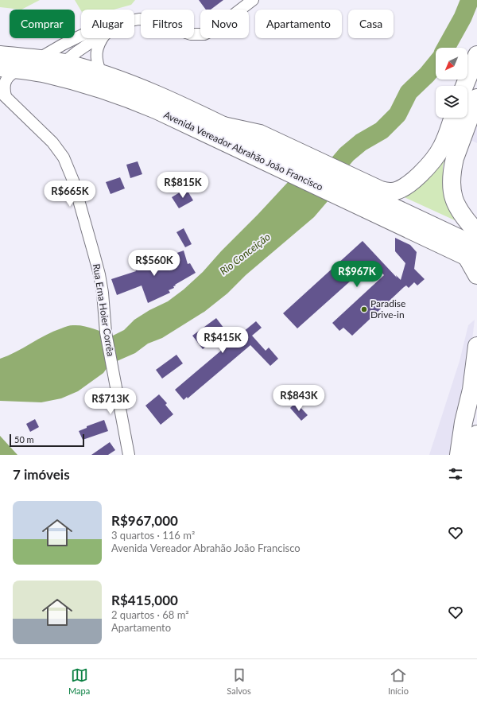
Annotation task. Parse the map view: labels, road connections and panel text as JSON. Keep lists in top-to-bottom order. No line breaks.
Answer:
{"streets":{"main road":["Avenida Vereador Abrahão João Francisco"],"street":["Rua Erna Hoier Corrêa"]},"crossings":[["Avenida Vereador Abrahão João Francisco","Rua Erna Hoier Corrêa"]],"water":["Rio Conceição"],"places":["Paradise Drive-in"],"scale_bar":"50 m","north":"bottom left","page":{"chip":["Comprar","Alugar","Filtros","Novo","Apartamento","Casa"],"price":["R$815K","R$665K","R$560K","R$967K","R$415K","R$843K","R$713K"],"scale":"50 m","heading":"7 imóveis","list":[{"name":"R$967,000","note":"3 quartos · 116 m² · Avenida Vereador Abrahão João Francisco"},{"name":"R$415,000","note":"2 quartos · 68 m² · Apartamento"}],"tabs":["Mapa","Salvos","Início"]}}
